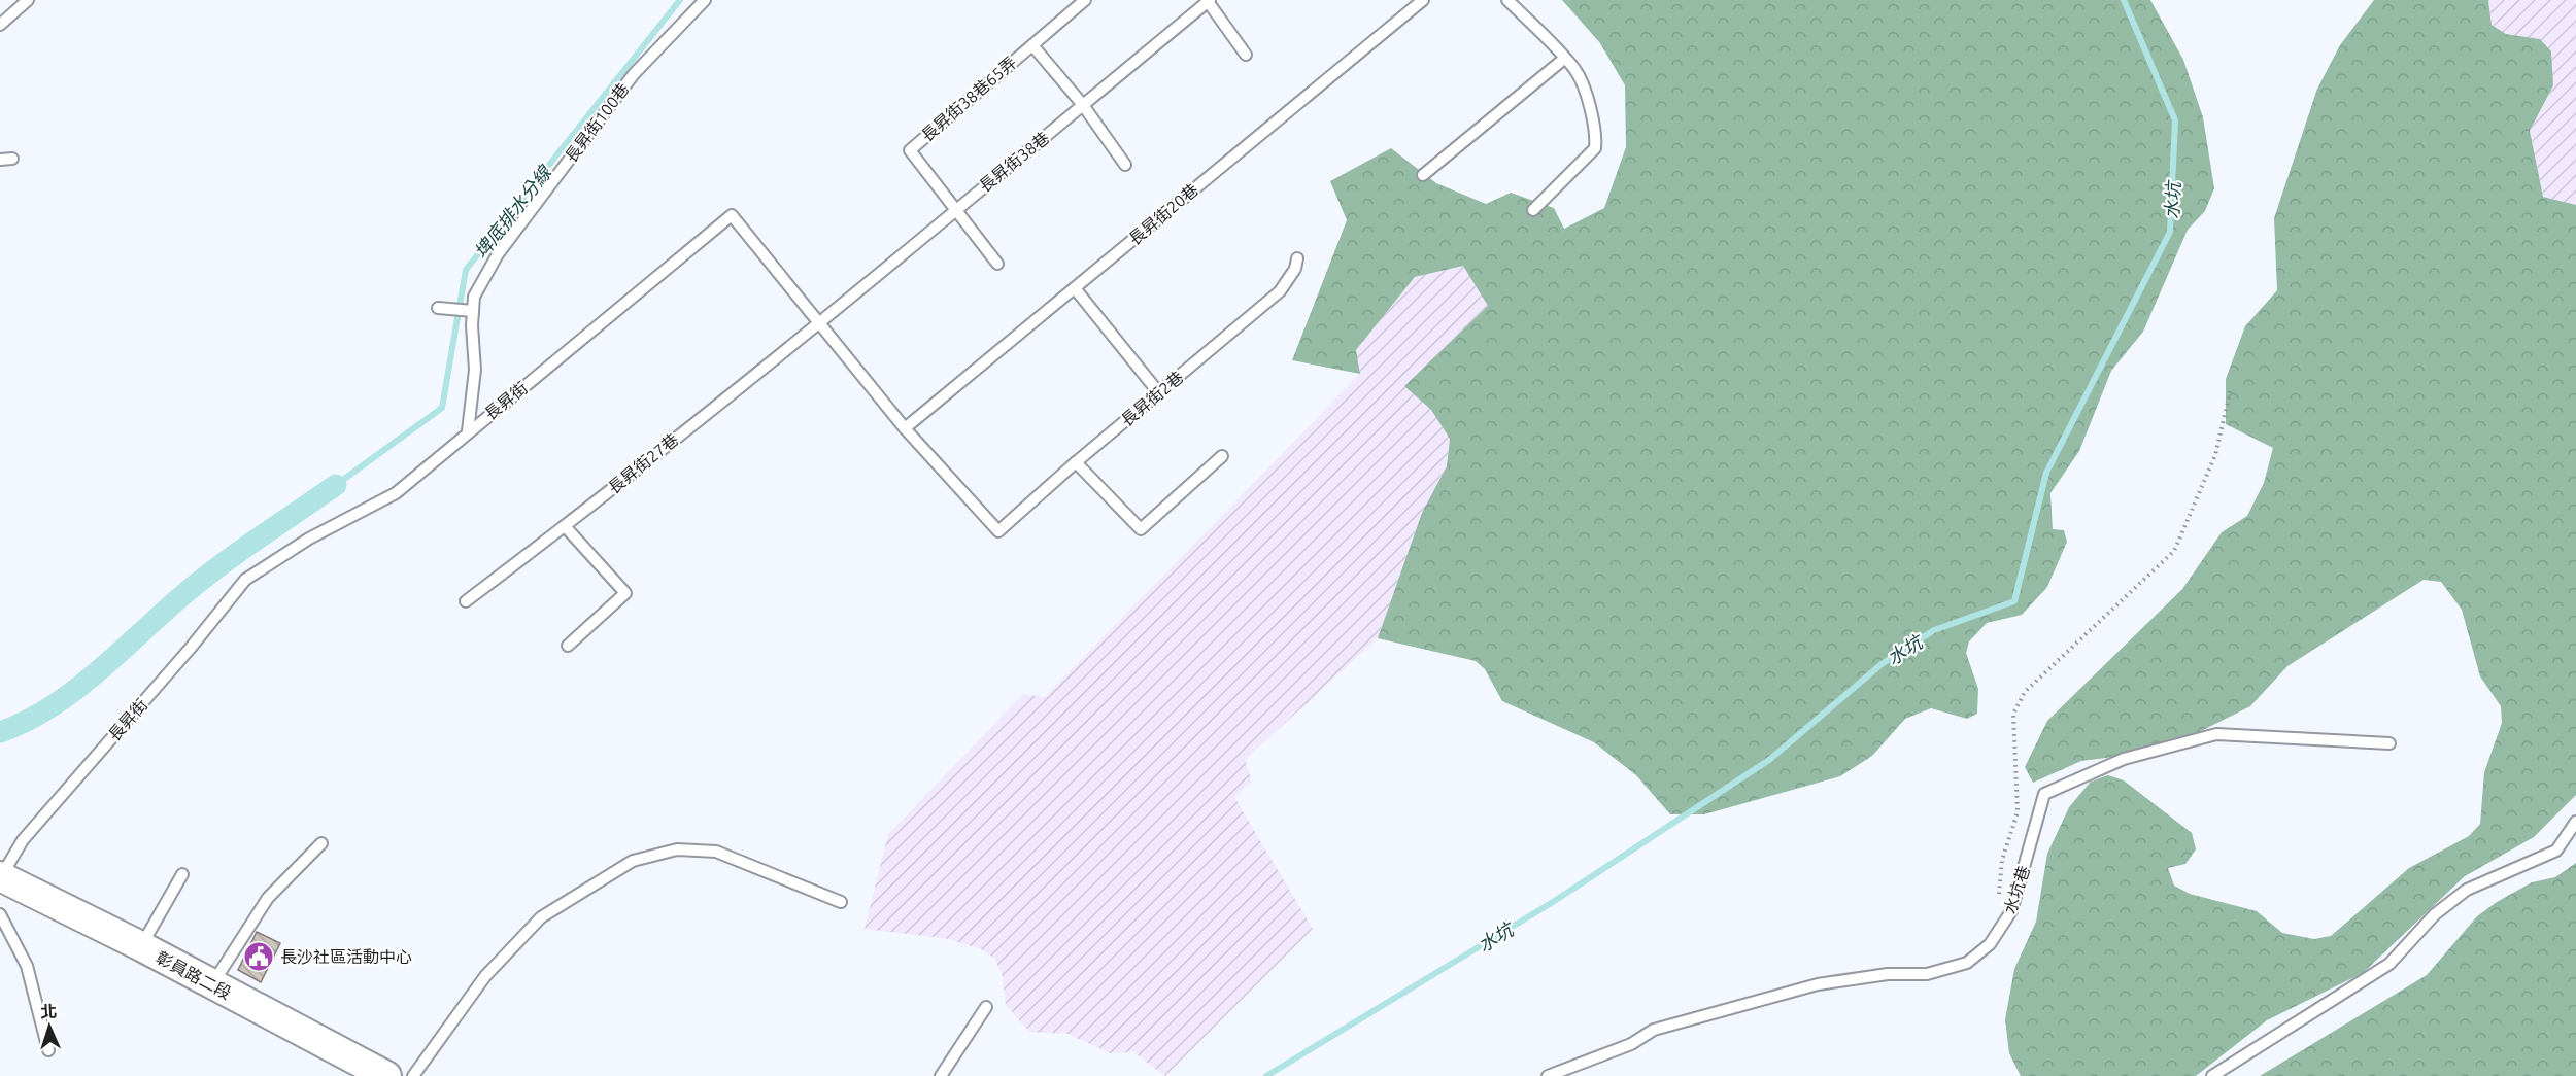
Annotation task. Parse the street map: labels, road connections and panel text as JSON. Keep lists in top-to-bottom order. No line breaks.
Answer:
{"streets":{"main road":["彰員路二段"],"lane":["長昇街38巷65弄","長昇街100巷","長昇街38巷","長昇街20巷","長昇街2巷","長昇街","長昇街27巷","水坑巷"]},"crossings":[["長昇街38巷65弄","長昇街38巷"],["長昇街100巷","長昇街"],["長昇街38巷","長昇街"],["長昇街38巷","長昇街27巷"],["長昇街20巷","長昇街"],["長昇街2巷","長昇街"],["長昇街","長昇街27巷"],["長昇街","彰員路二段"]],"water":["水坑","埤底排水分線"],"places":{"public building":["長沙社區活動中心"]},"north":"top"}
